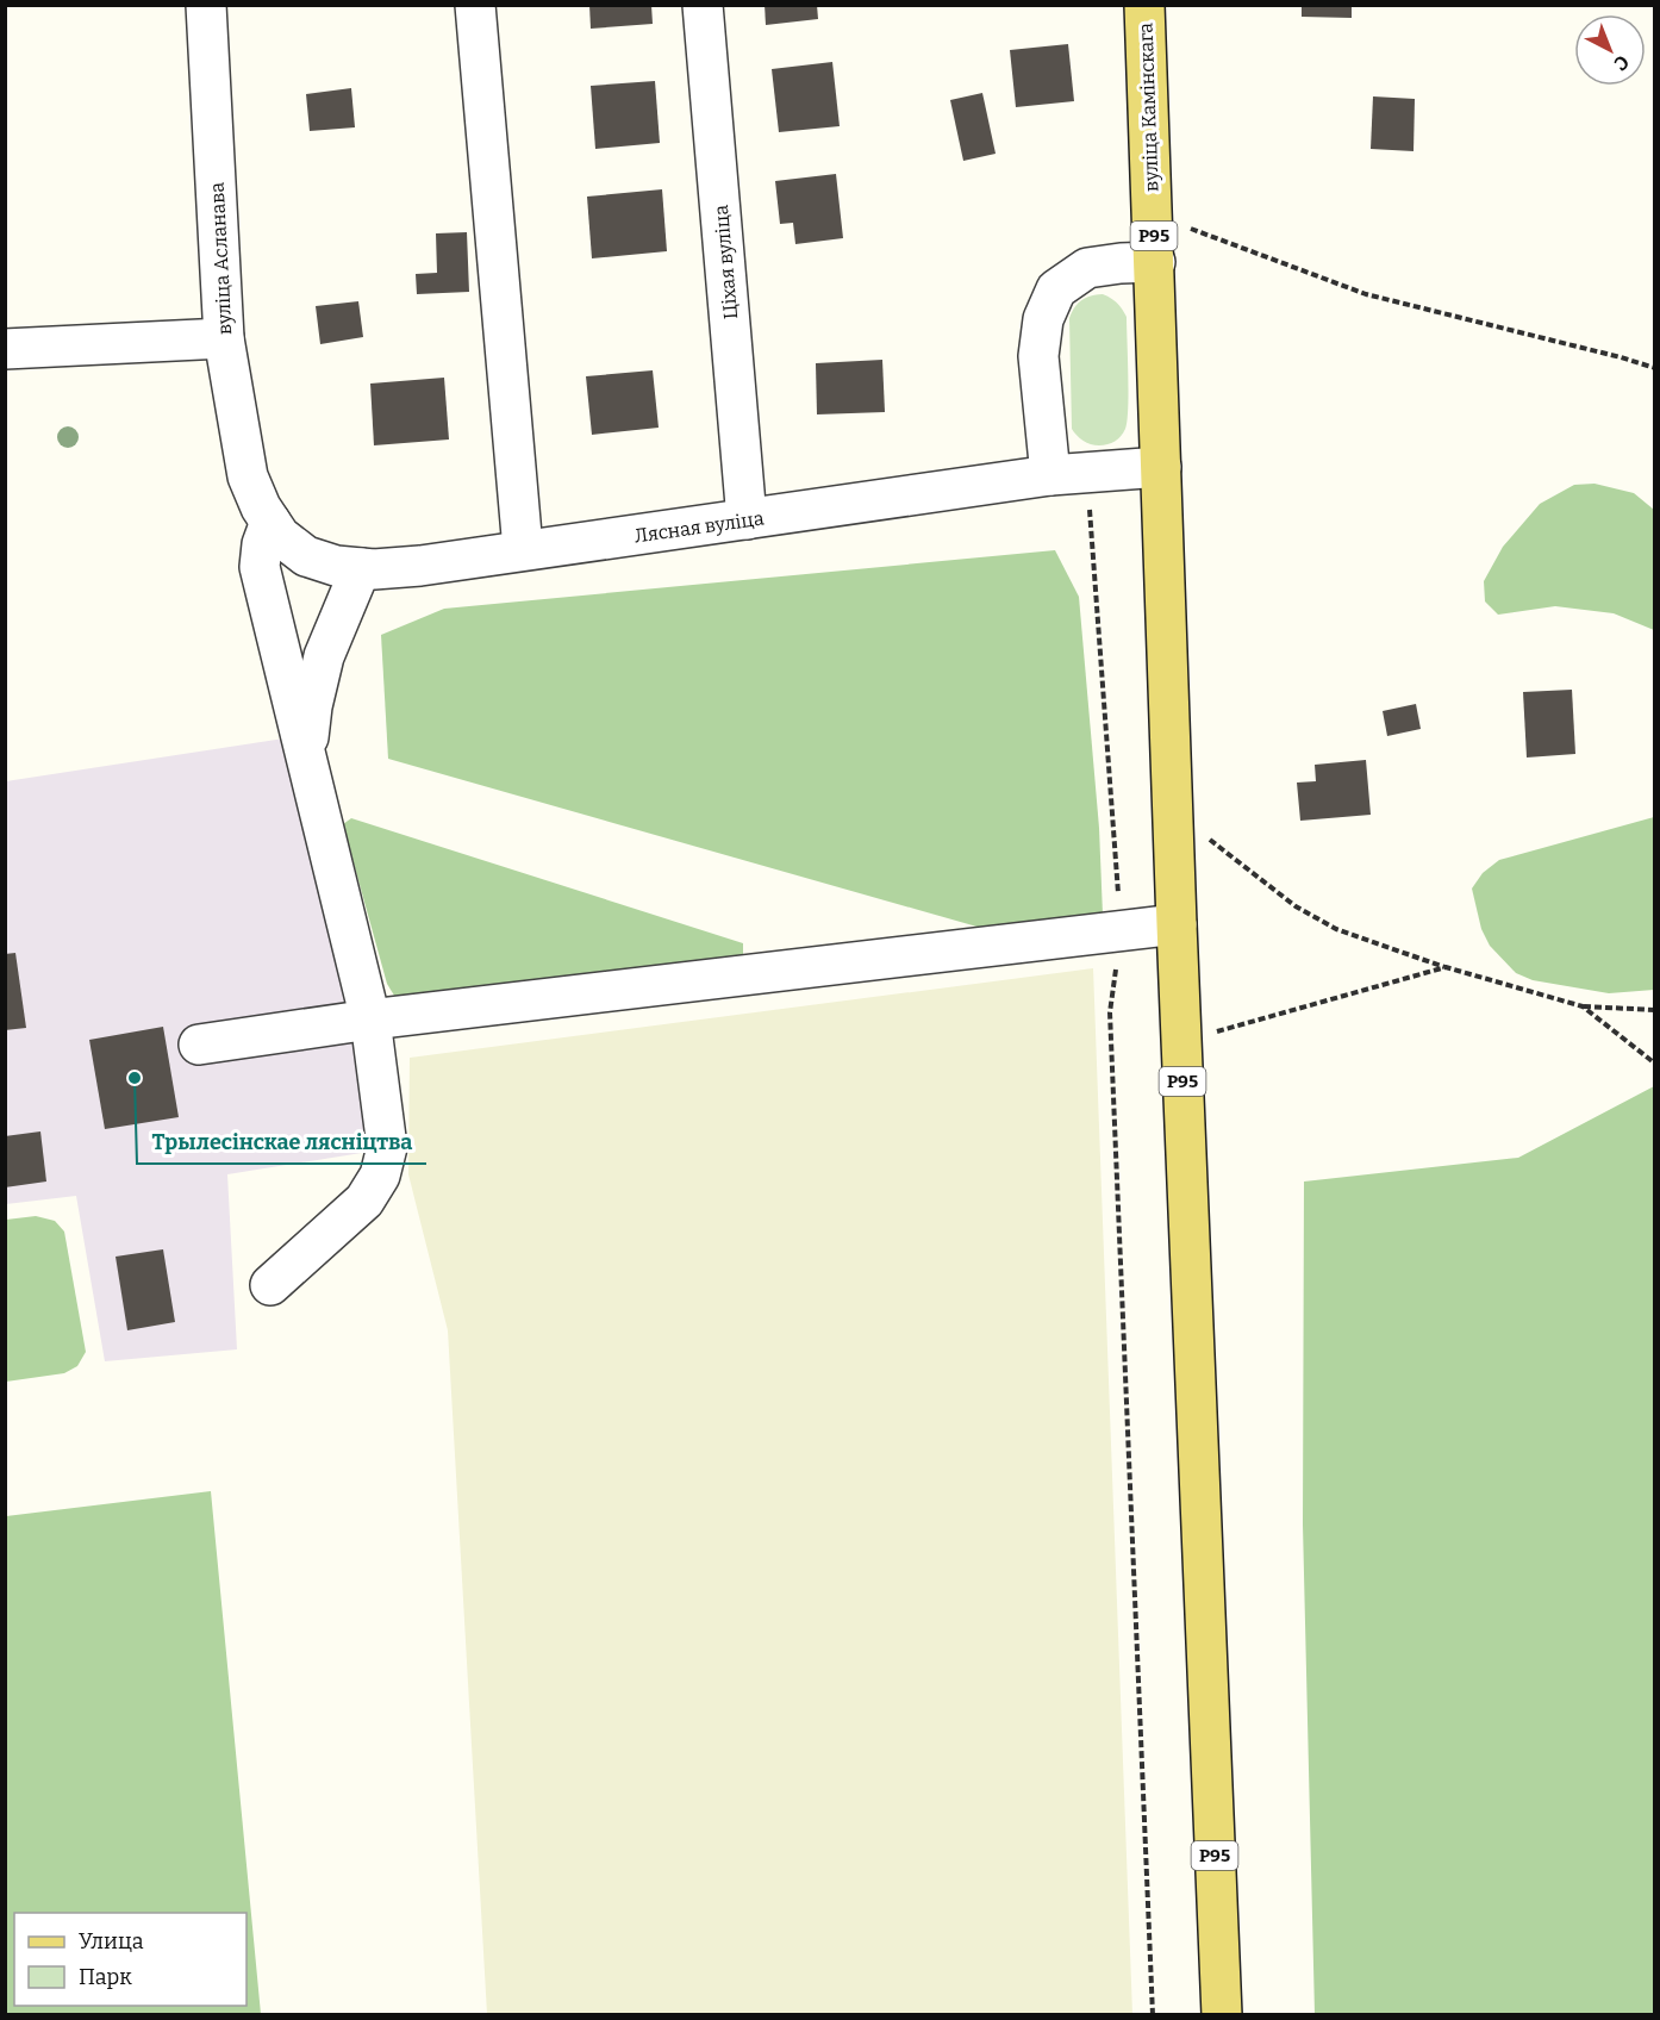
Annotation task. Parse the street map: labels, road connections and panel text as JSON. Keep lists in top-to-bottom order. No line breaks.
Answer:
{"streets":{"main road":["вуліца Камінскага","Р95"],"street":["вуліца Асланава","Ціхая вуліца","Лясная вуліца"]},"crossings":[["вуліца Камінскага","Р95"],["вуліца Камінскага","Лясная вуліца"],["Р95","Лясная вуліца"],["вуліца Асланава","Лясная вуліца"],["Ціхая вуліца","Лясная вуліца"]],"places":["Трылесінскае лясніцтва"],"legend":["Улица","Парк"],"north":"bottom right"}
